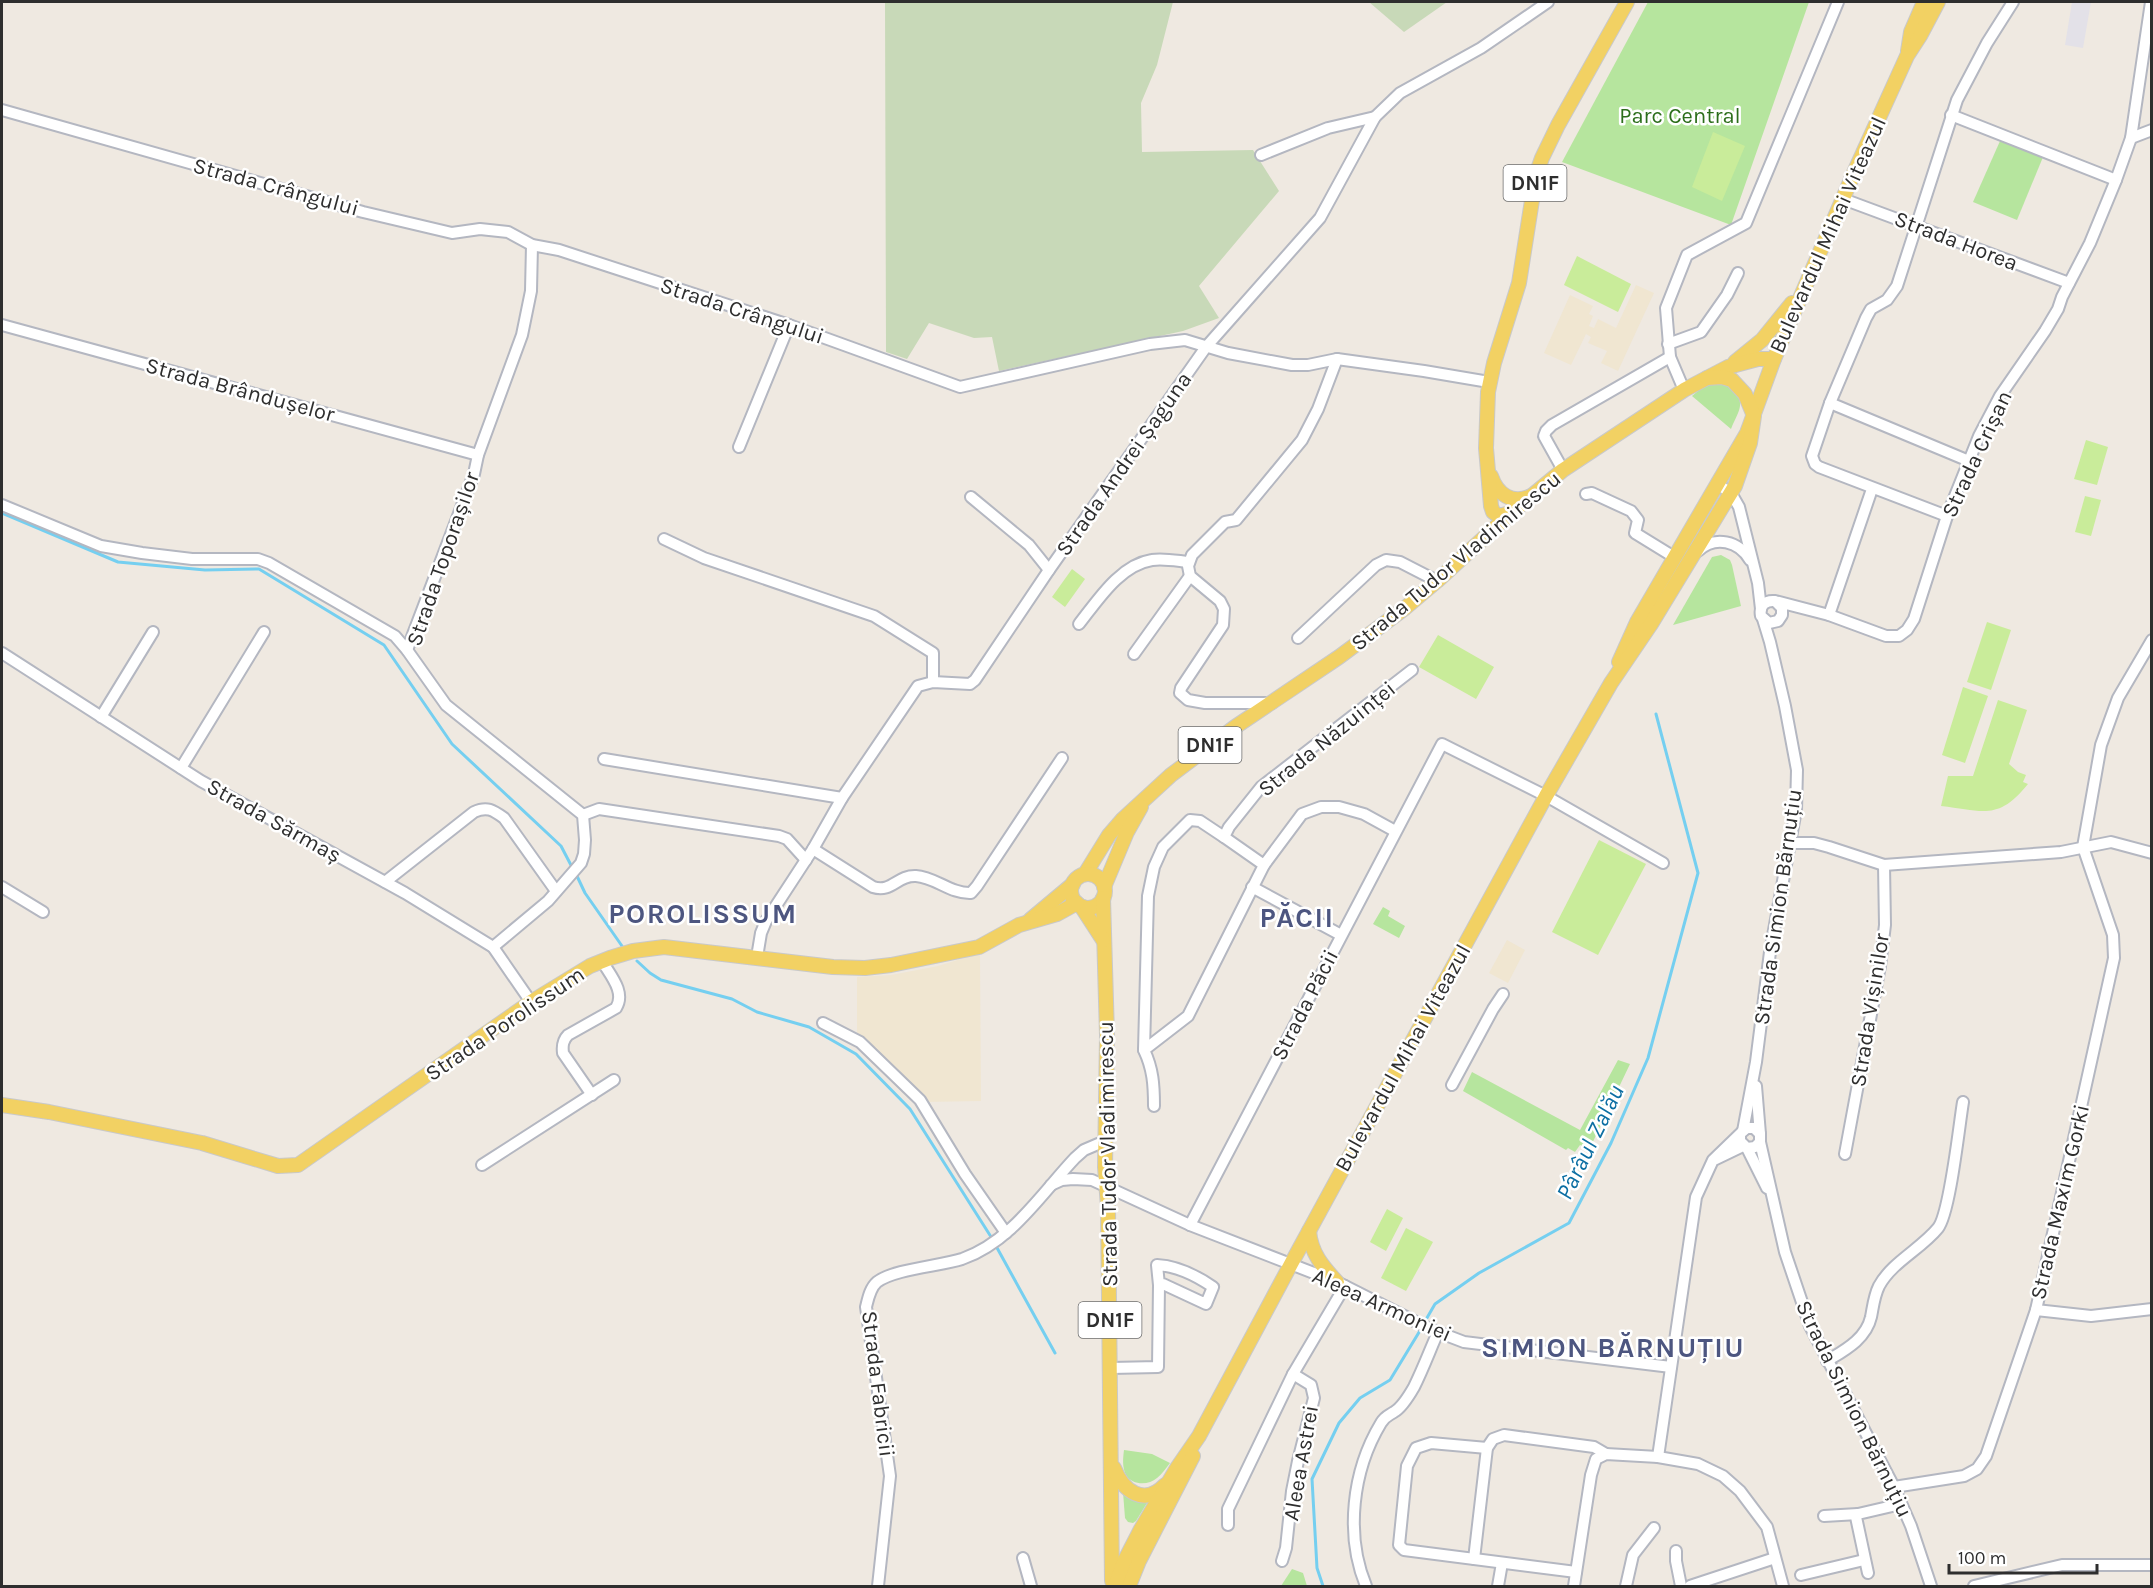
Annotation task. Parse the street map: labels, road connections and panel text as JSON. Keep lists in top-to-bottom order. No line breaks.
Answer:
{"streets":{"main road":["DN1F","Bulevardul Mihai Viteazul","Strada Tudor Vladimirescu","Strada Porolissum"],"street":["Strada Crângului","Strada Horea","Strada Brândușelor","Strada Crișan","Strada Andrei Șaguna","Strada Toporașilor","Strada Năzuinței","Strada Sărmaș","Strada Simion Bărnuțiu","Strada Păcii","Strada Vișinilor","Strada Maxim Gorki","Aleea Armoniei","Strada Fabricii","Aleea Astrei"]},"crossings":[["DN1F","Strada Crângului"],["DN1F","Strada Tudor Vladimirescu"],["DN1F","Strada Porolissum"],["Strada Crângului","Strada Andrei Șaguna"],["Strada Crângului","Strada Toporașilor"],["Bulevardul Mihai Viteazul","Strada Horea"],["Bulevardul Mihai Viteazul","Strada Tudor Vladimirescu"],["Bulevardul Mihai Viteazul","Strada Simion Bărnuțiu"],["Bulevardul Mihai Viteazul","Strada Păcii"],["Bulevardul Mihai Viteazul","Aleea Armoniei"],["Strada Horea","Strada Crișan"],["Strada Brândușelor","Strada Toporașilor"],["Strada Crișan","Strada Simion Bărnuțiu"],["Strada Tudor Vladimirescu","Strada Porolissum"],["Strada Tudor Vladimirescu","Aleea Armoniei"],["Strada Tudor Vladimirescu","Strada Fabricii"],["Strada Sărmaș","Strada Porolissum"],["Strada Simion Bărnuțiu","Strada Maxim Gorki"],["Strada Păcii","Aleea Armoniei"],["Aleea Armoniei","Aleea Astrei"]],"districts":["POROLISSUM","PĂCII","SIMION BĂRNUȚIU"],"water":["Pârâul Zalău"],"parks":["Parc Central"],"scale_bar":"100 m"}
